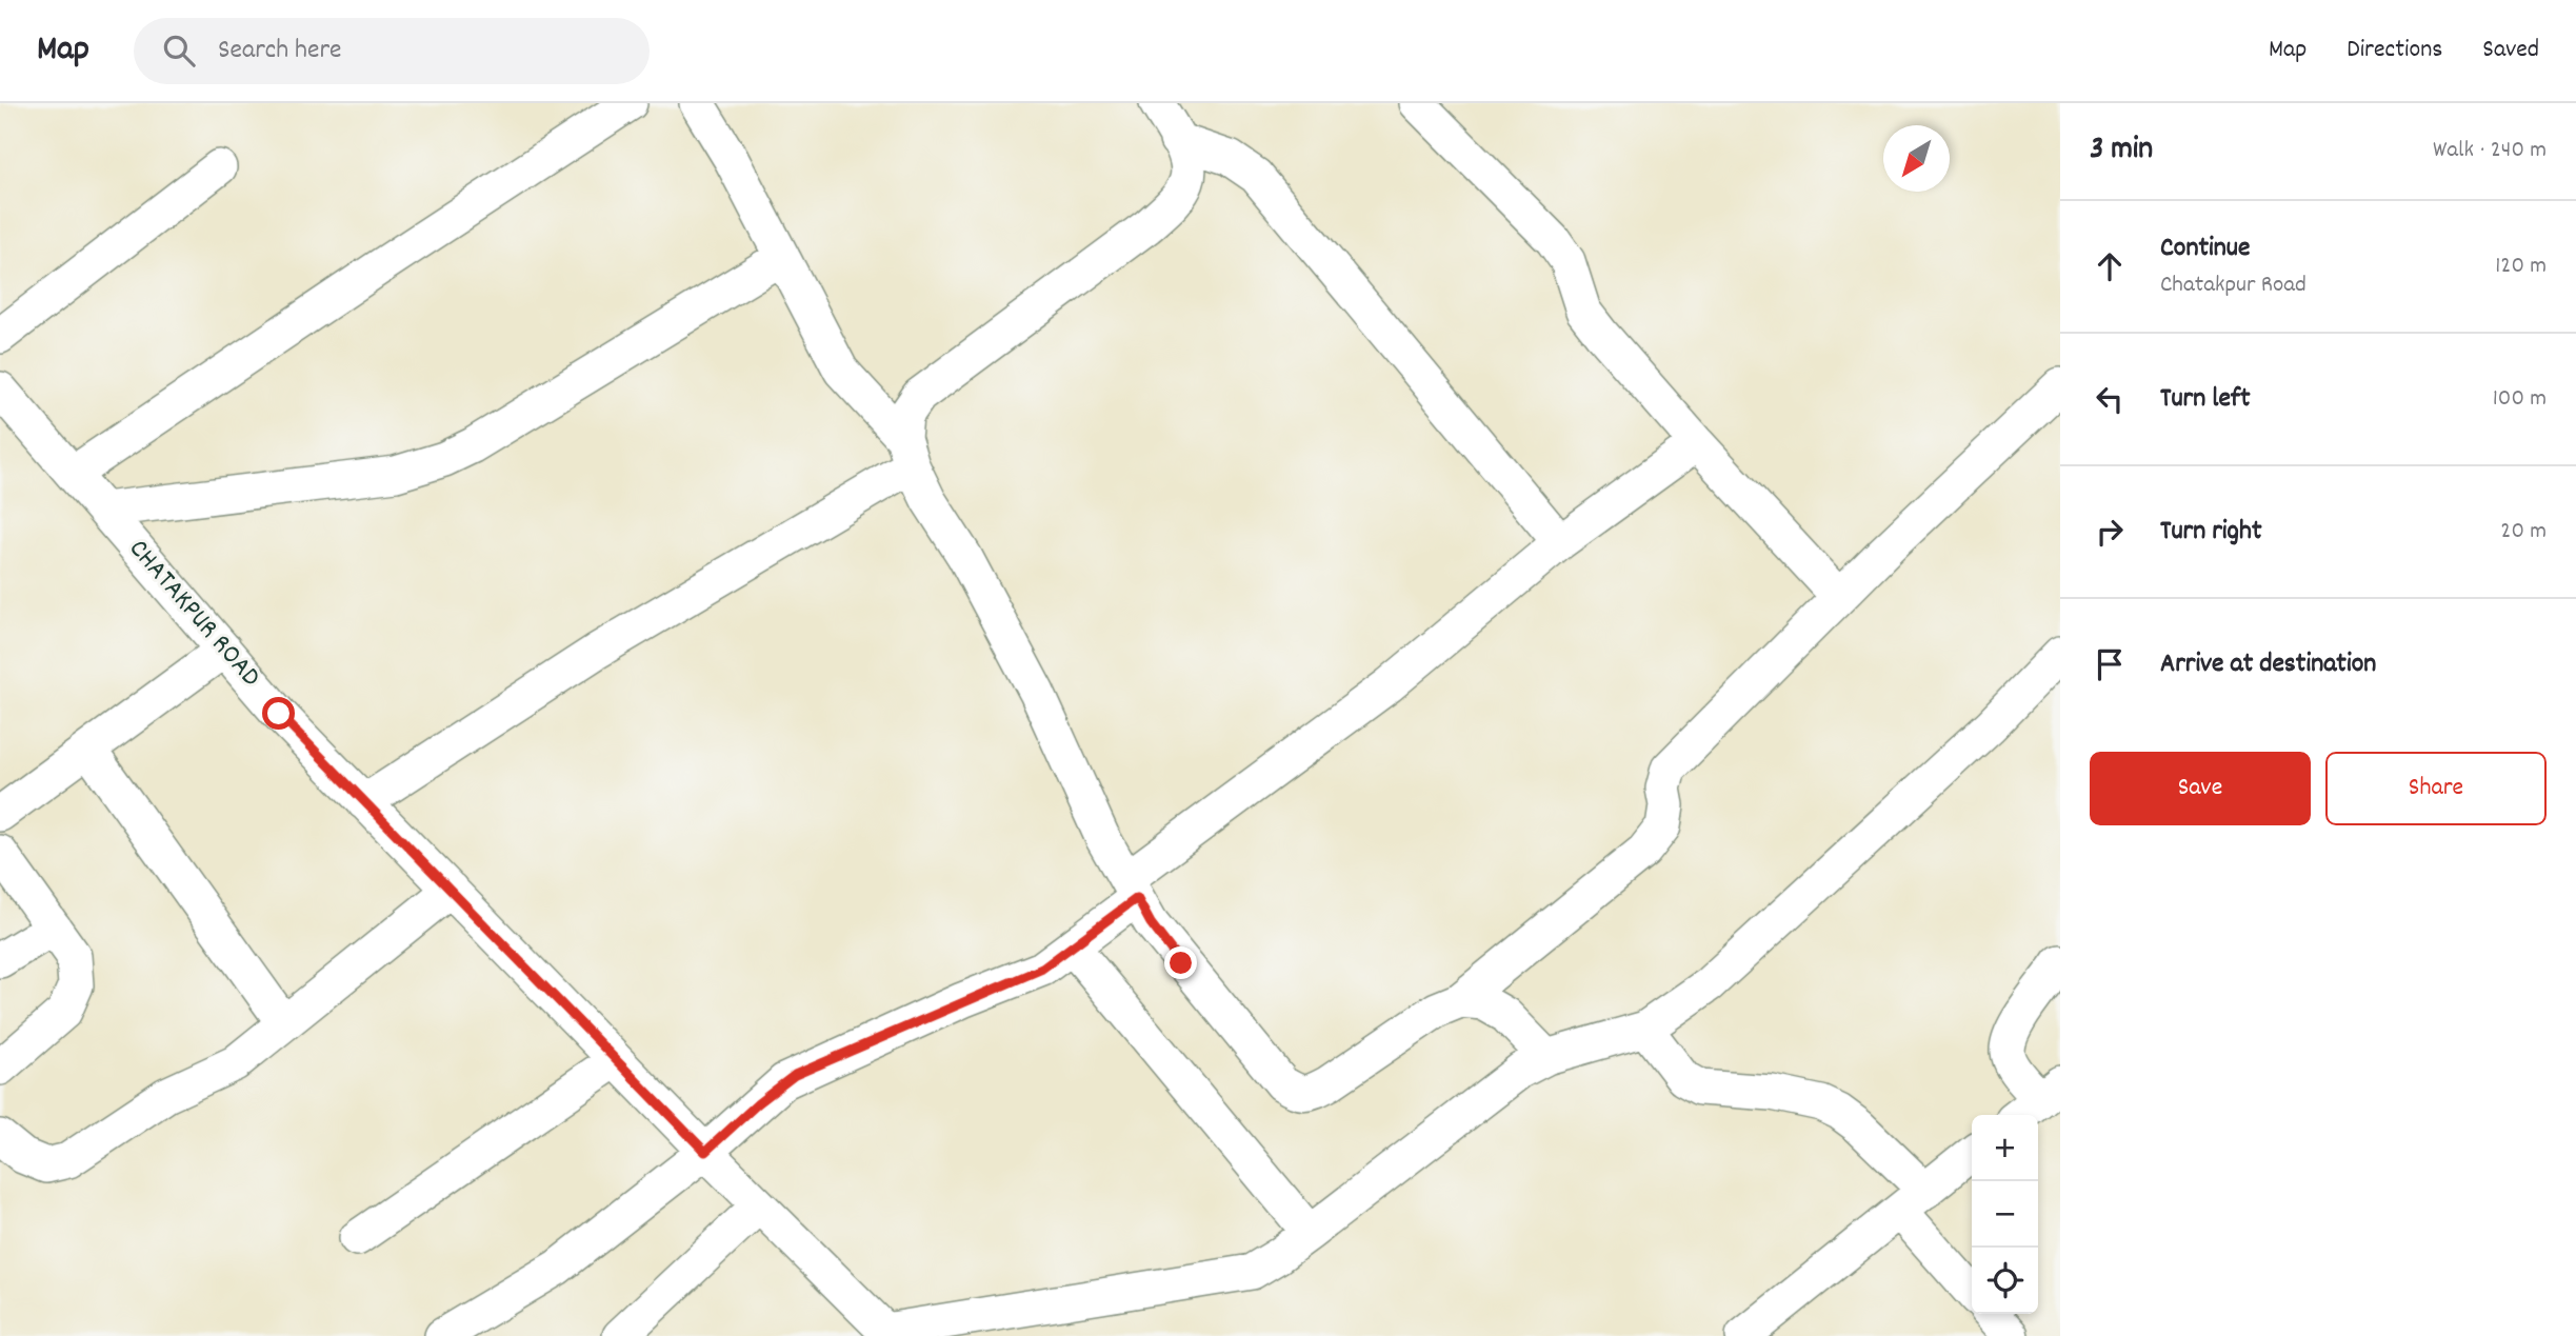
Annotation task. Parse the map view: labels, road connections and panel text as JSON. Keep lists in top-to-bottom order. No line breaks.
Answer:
{"streets":{"street":["CHATAKPUR ROAD"]},"north":"bottom left","page":{"header":"Map","search":"Search here","nav":["Map","Directions","Saved"],"heading":["3 min","Walk · 240 m"],"list":[["Continue","Chatakpur Road","120 m"],["Turn left","100 m"],["Turn right","20 m"],"Arrive at destination"],"buttons":["Save","Share"],"map_buttons":["+","−"]}}
